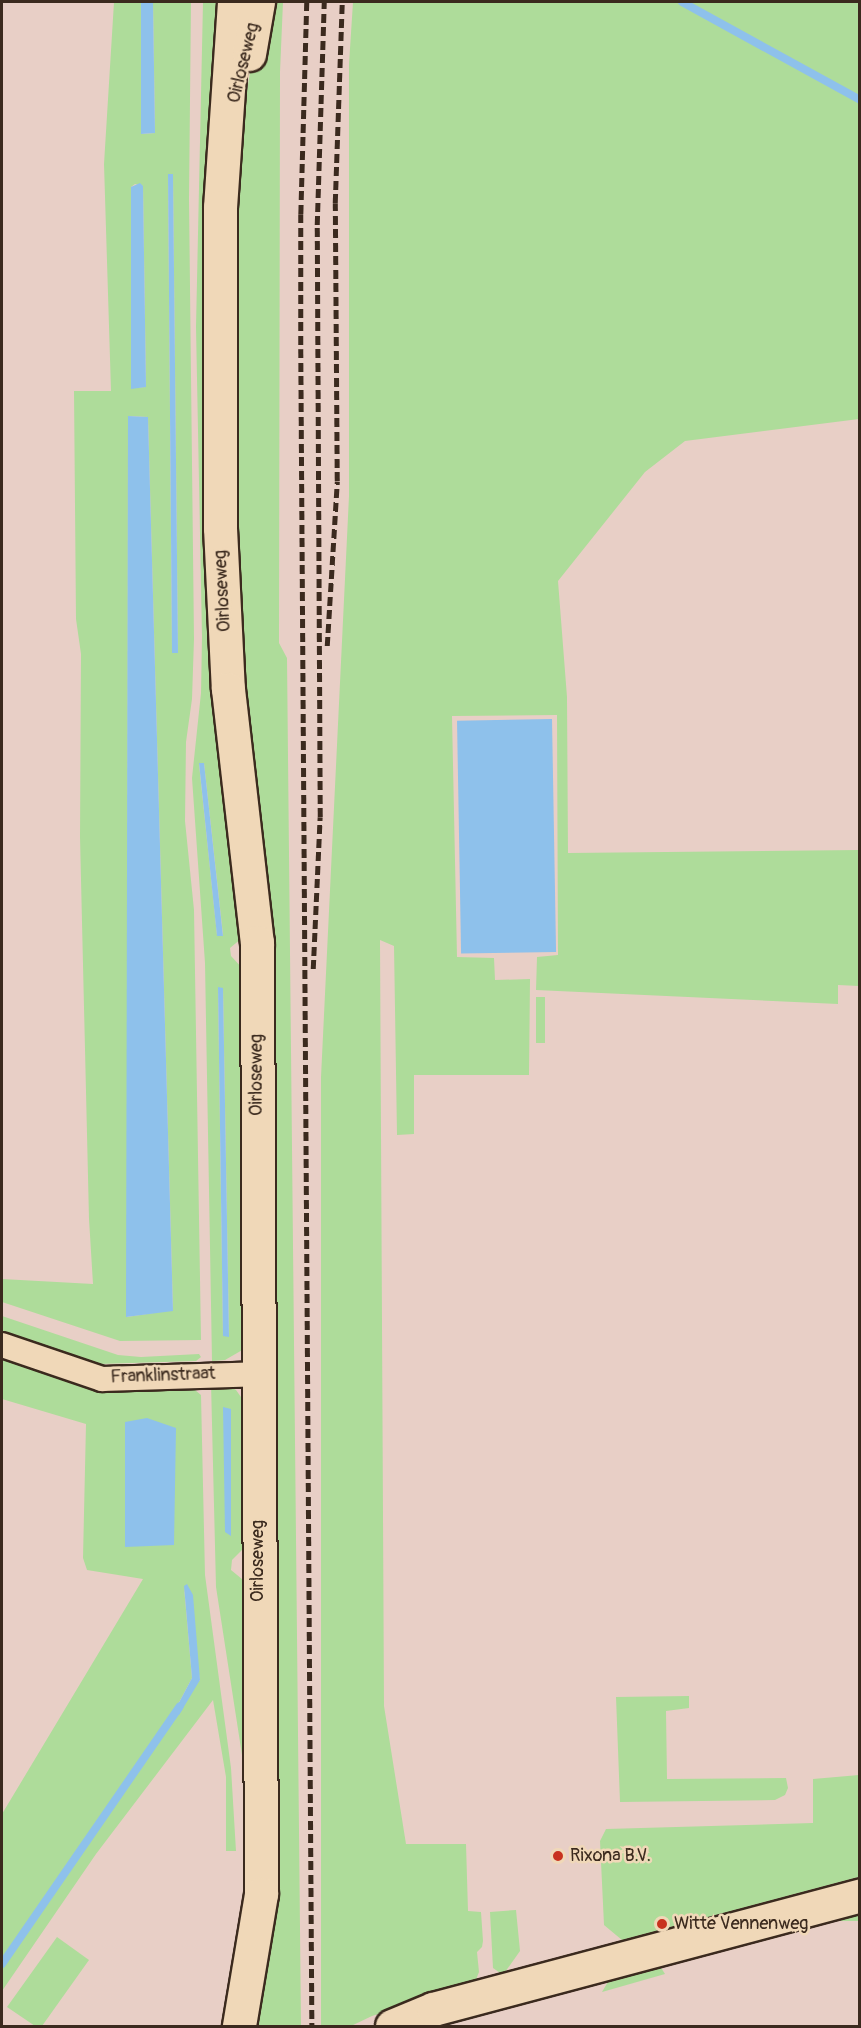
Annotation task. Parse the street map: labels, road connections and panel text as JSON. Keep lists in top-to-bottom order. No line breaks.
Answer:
{"streets":{"street":["Oirloseweg","Franklinstraat"]},"crossings":[["Oirloseweg","Franklinstraat"]],"places":["Rixona B.V.","Witte Vennenweg"]}
